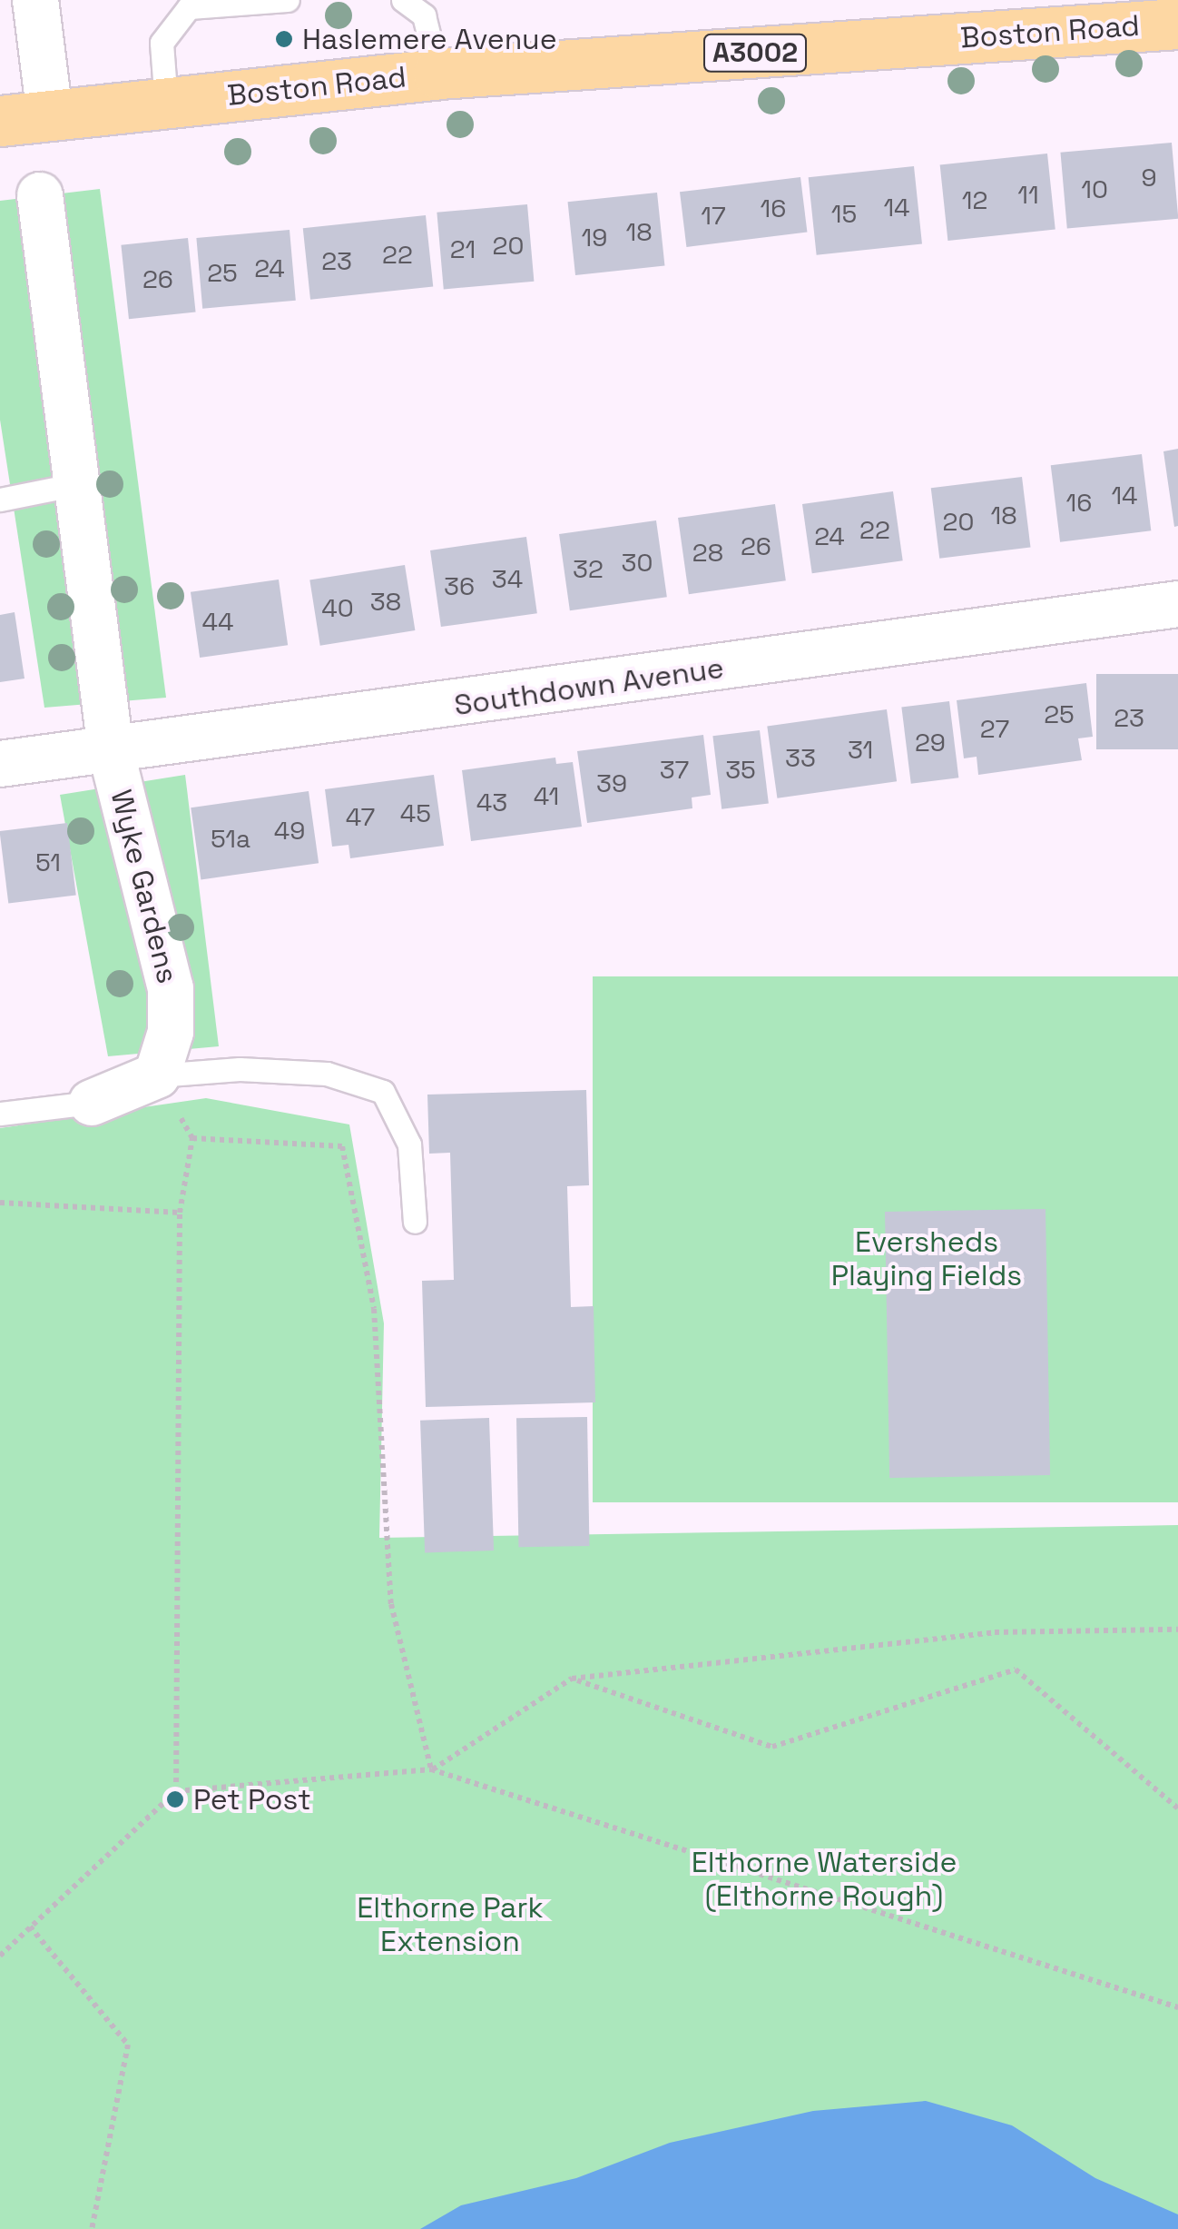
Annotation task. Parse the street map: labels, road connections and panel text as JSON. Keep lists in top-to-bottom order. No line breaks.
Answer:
{"streets":{"main road":["Boston Road","A3002"],"street":["Southdown Avenue","Wyke Gardens"]},"crossings":[["Southdown Avenue","Wyke Gardens"]],"parks":["Eversheds Playing Fields","Elthorne Waterside (Elthorne Rough)","Elthorne Park Extension"],"places":["Haslemere Avenue","Pet Post"],"house_numbers":["9","10","11","12","14","16","15","17","18","19","20","21","22","23","24","25","26","14","16","18","20","22","24","26","28","30","32","34","36","38","40","44","25","23","27","29","31","33","37","35","39","41","43","45","47","49","51a","51"]}
